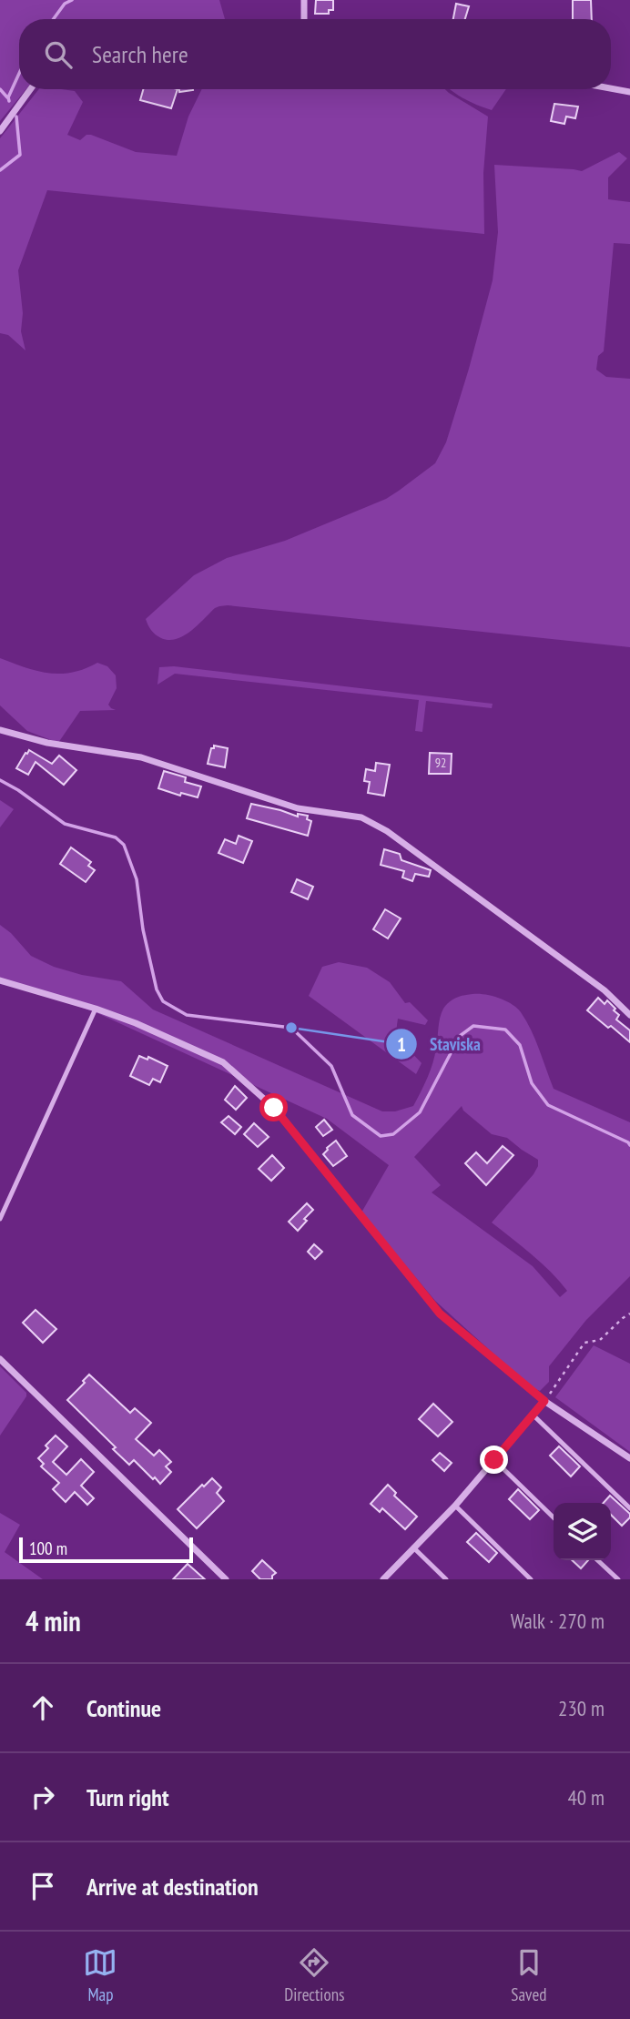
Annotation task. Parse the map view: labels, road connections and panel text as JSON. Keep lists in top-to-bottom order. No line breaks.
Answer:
{"places":["Staviska"],"house_numbers":["92"],"scale_bar":"100 m","page":{"search":"Search here","scale":"100 m","heading":["4 min","Walk · 270 m"],"list":[["Continue","230 m"],["Turn right","40 m"],"Arrive at destination"],"nav":["Map","Directions","Saved"]}}
